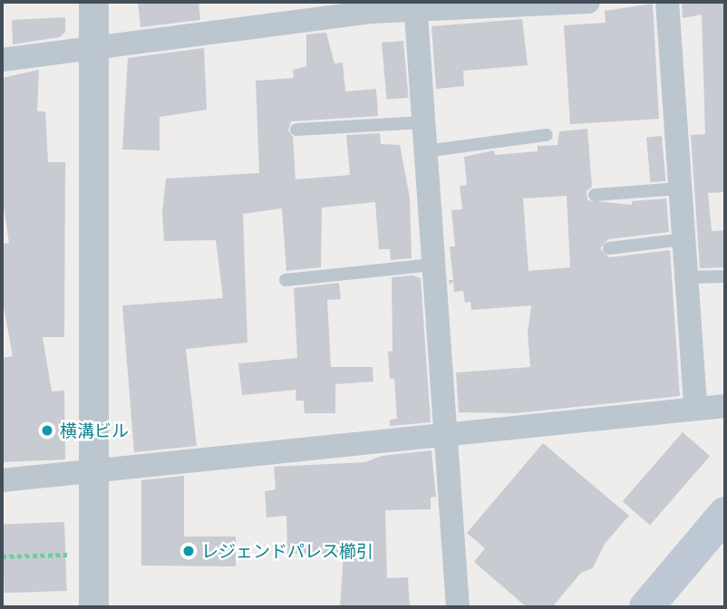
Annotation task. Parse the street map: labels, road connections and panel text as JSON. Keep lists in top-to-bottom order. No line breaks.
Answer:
{"places":["横溝ビル","レジェンドパレス櫛引"]}
